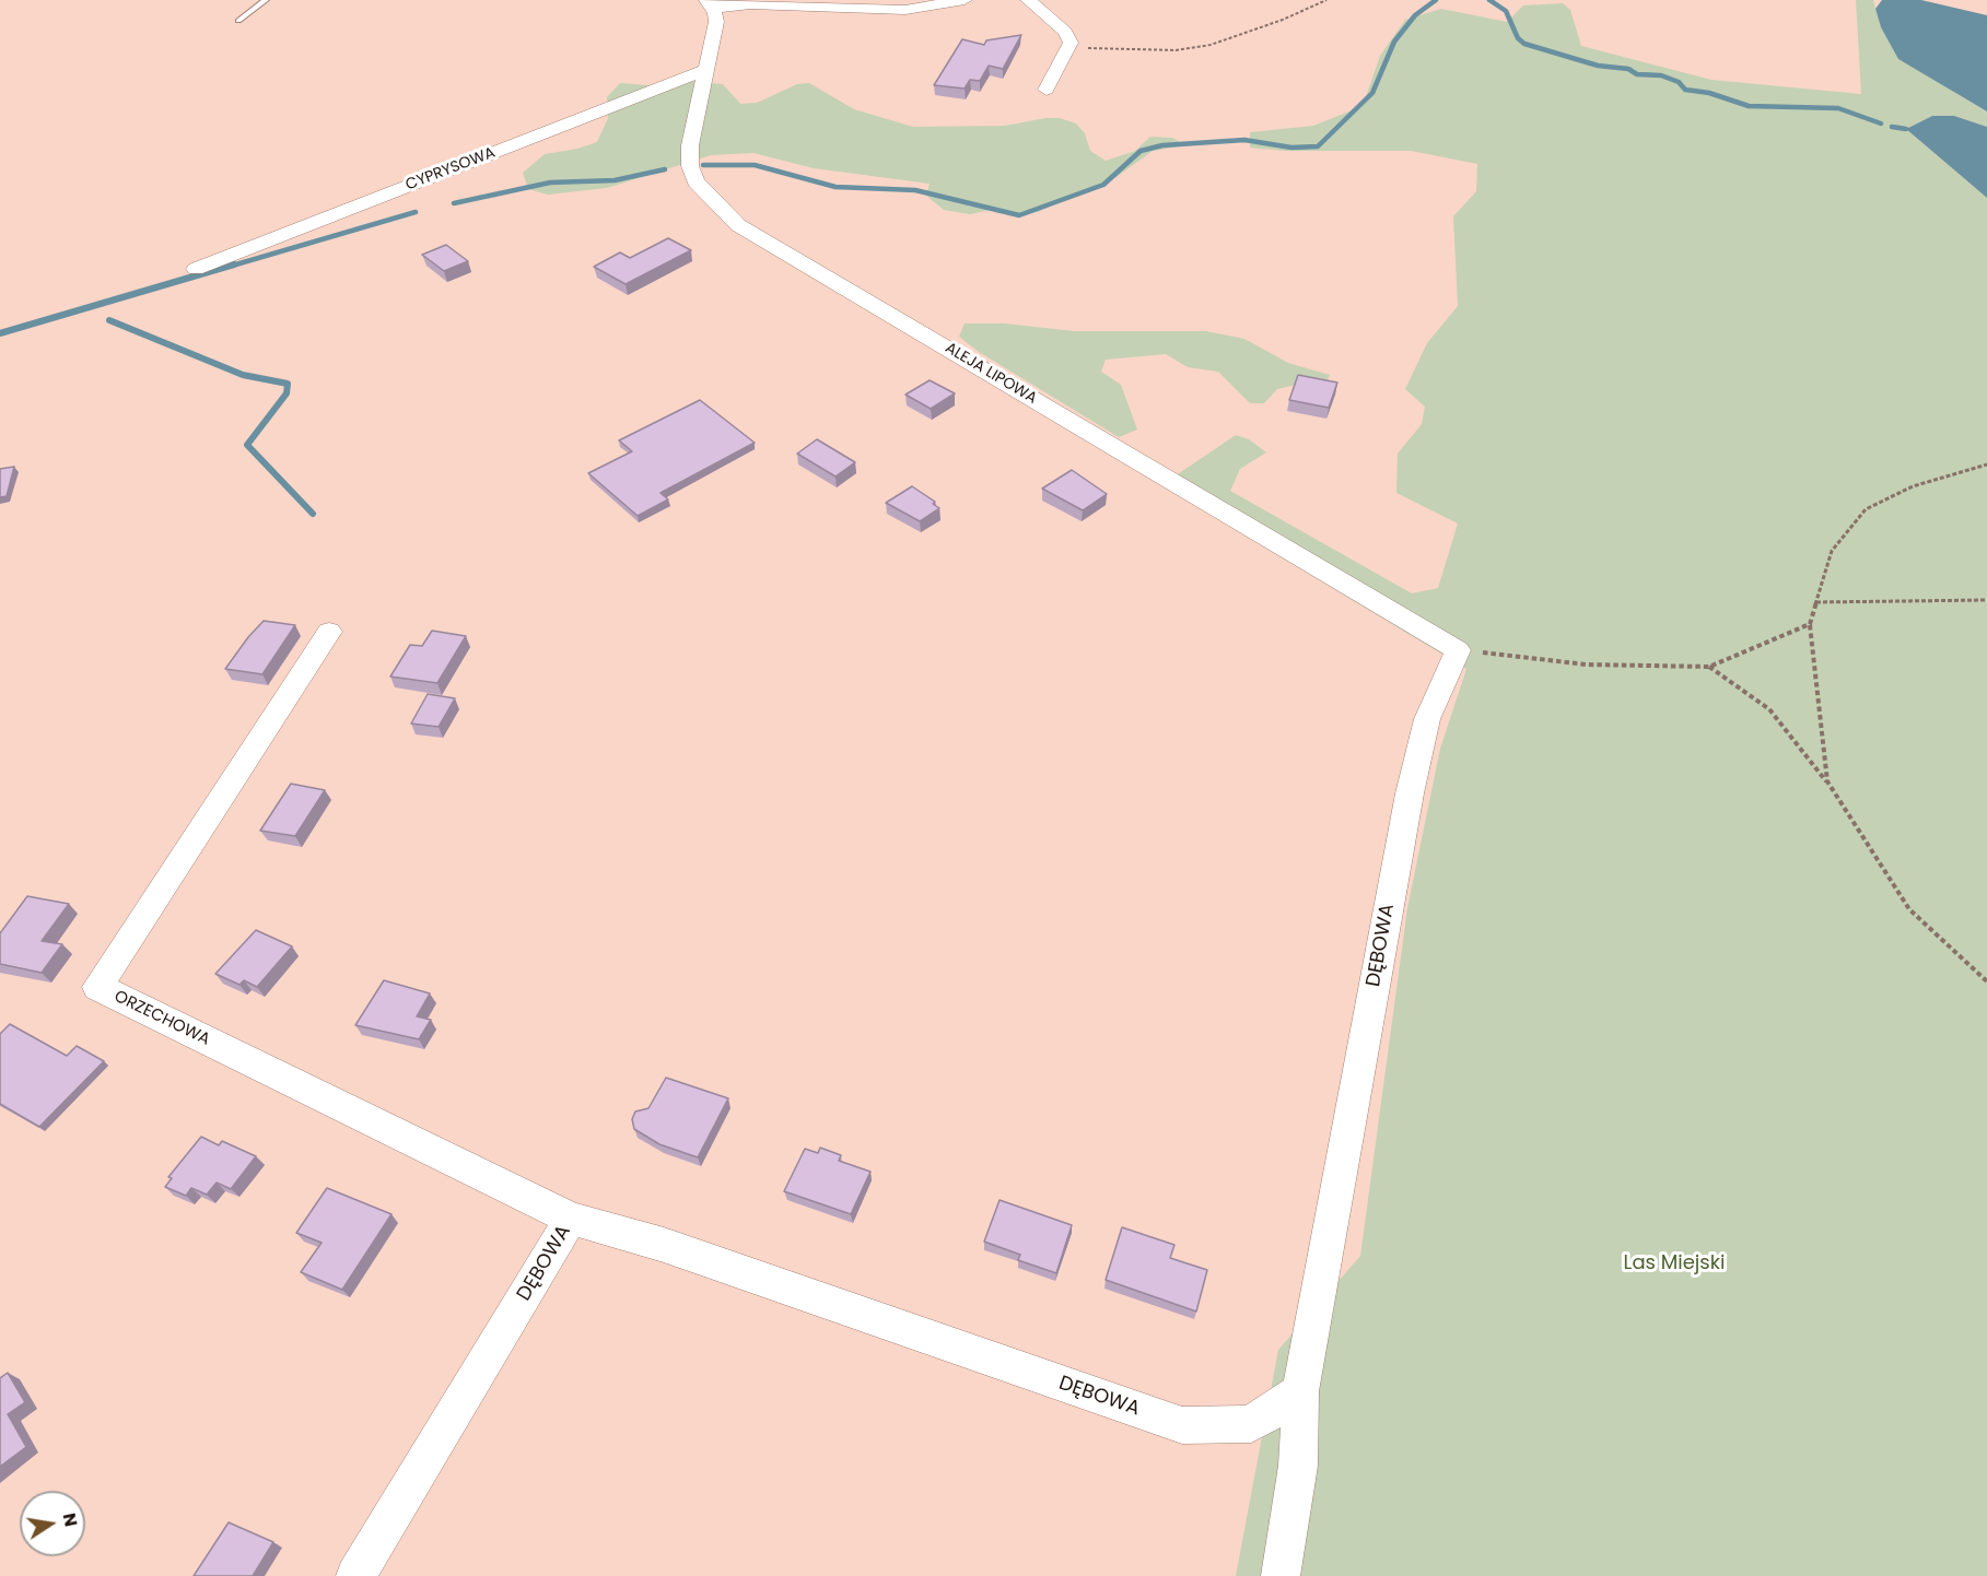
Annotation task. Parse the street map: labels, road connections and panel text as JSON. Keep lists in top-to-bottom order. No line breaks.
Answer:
{"streets":{"street":["CYPRYSOWA","ALEJA LIPOWA","DĘBOWA","ORZECHOWA"]},"crossings":[["CYPRYSOWA","ALEJA LIPOWA"],["ALEJA LIPOWA","DĘBOWA"],["DĘBOWA","ORZECHOWA"]],"parks":["Las Miejski"],"north":"right"}
